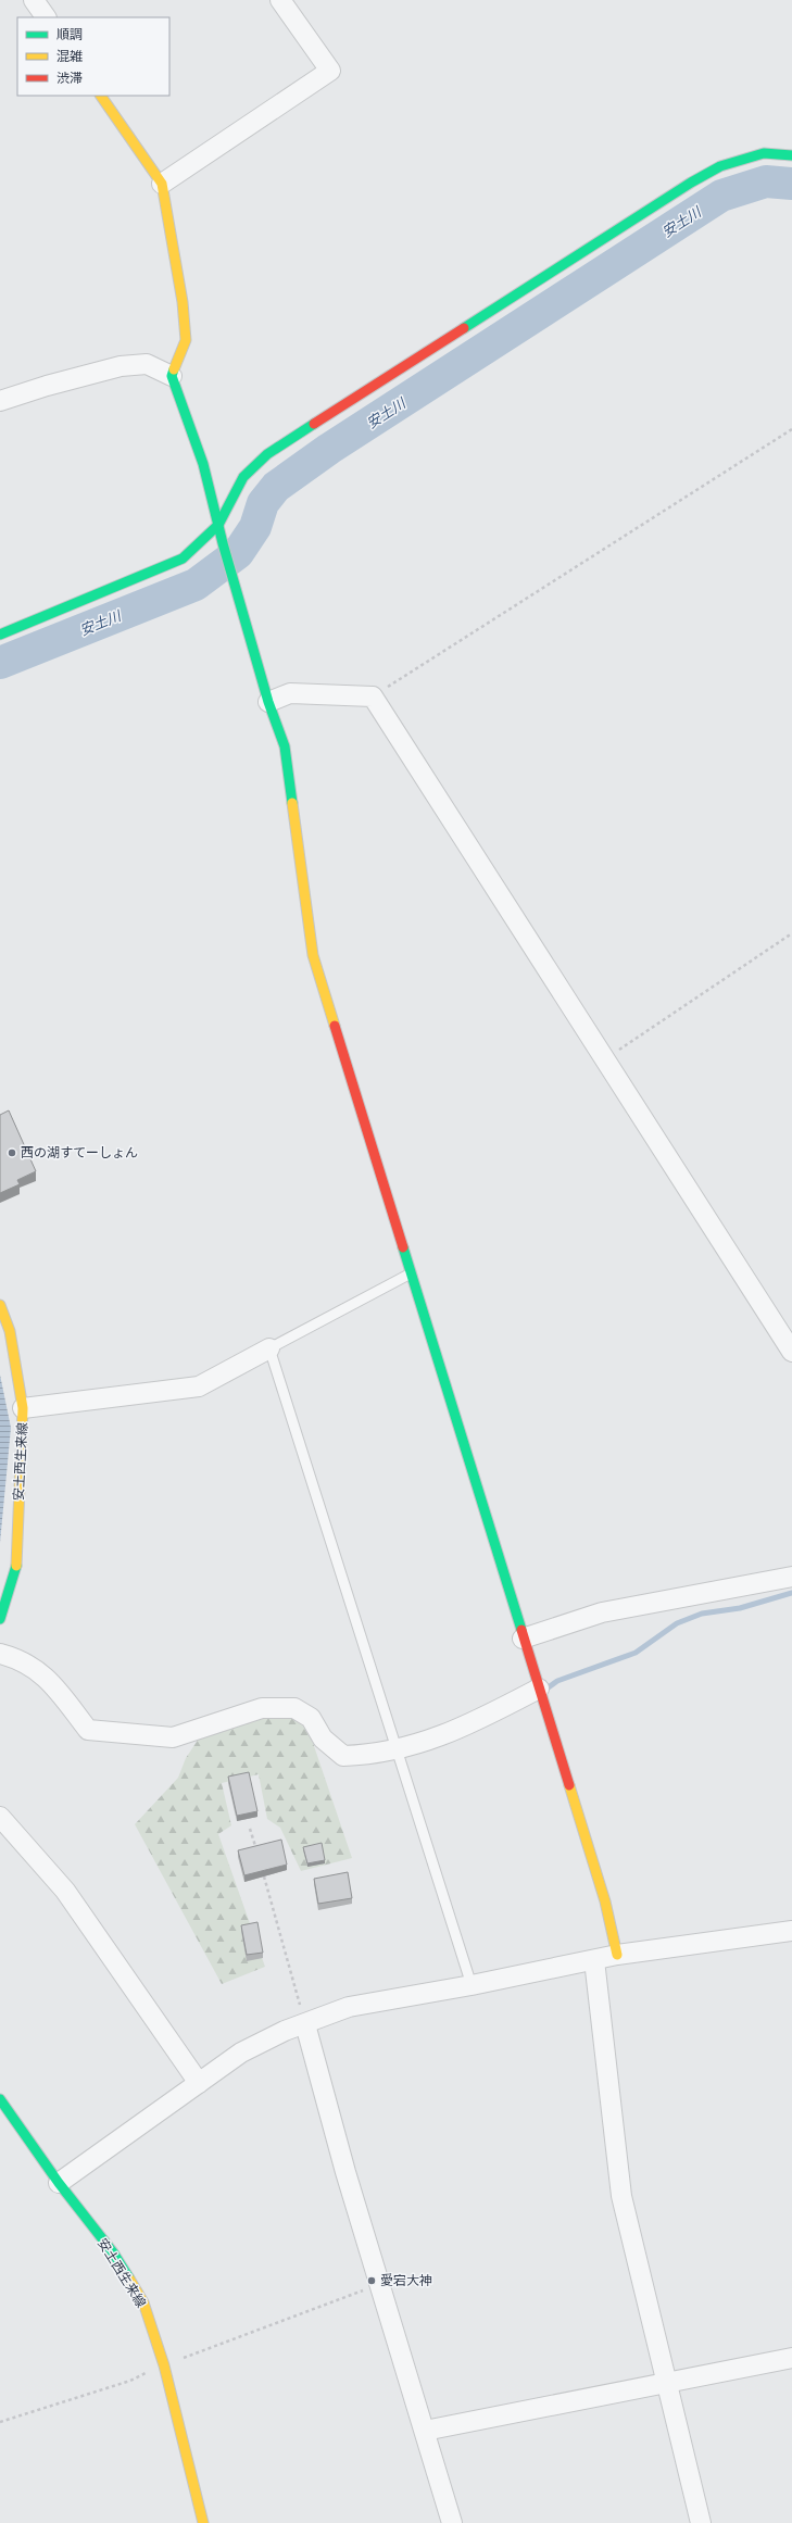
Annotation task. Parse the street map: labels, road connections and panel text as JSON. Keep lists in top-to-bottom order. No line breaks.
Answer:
{"streets":{"street":["安土西生来線"]},"water":["安土川"],"places":["西の湖すてーしょん","愛宕大神"],"legend":["順調","混雑","渋滞"]}
